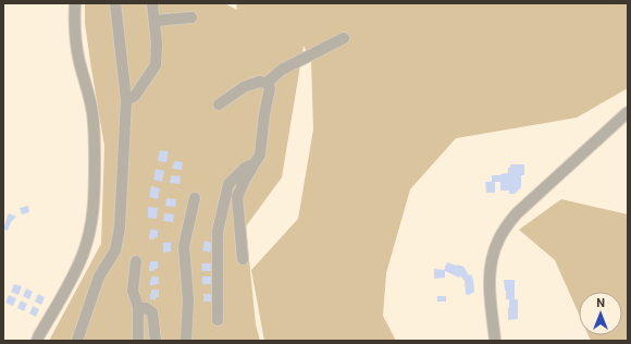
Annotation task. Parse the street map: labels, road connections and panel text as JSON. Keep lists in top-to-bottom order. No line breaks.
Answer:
{"north":"top"}
